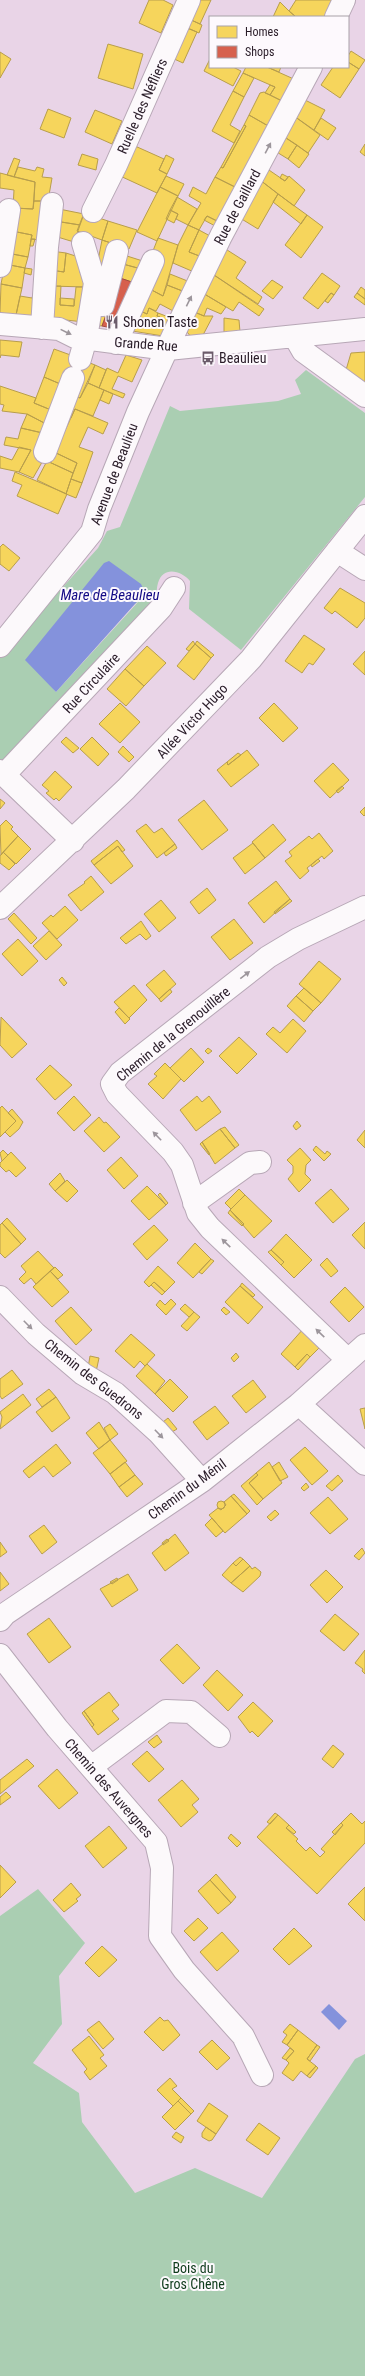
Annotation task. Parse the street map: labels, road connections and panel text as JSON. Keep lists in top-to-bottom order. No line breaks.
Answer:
{"streets":{"street":["Ruelle des Néfliers","Rue de Gaillard","Grande Rue","Avenue de Beaulieu","Rue Circulaire","Allée Victor Hugo","Chemin de la Grenouillère","Chemin des Guedrons","Chemin du Ménil","Chemin des Auvergnes"]},"crossings":[["Rue de Gaillard","Grande Rue"],["Rue de Gaillard","Avenue de Beaulieu"],["Grande Rue","Avenue de Beaulieu"],["Chemin de la Grenouillère","Chemin du Ménil"],["Chemin des Guedrons","Chemin du Ménil"]],"one_way":["Chemin des Guedrons"],"water":["Mare de Beaulieu"],"parks":["Bois du Gros Chêne"],"places":{"restaurant":["Shonen Taste"],"bus stop":["Beaulieu"]},"legend":["Homes","Shops"]}
